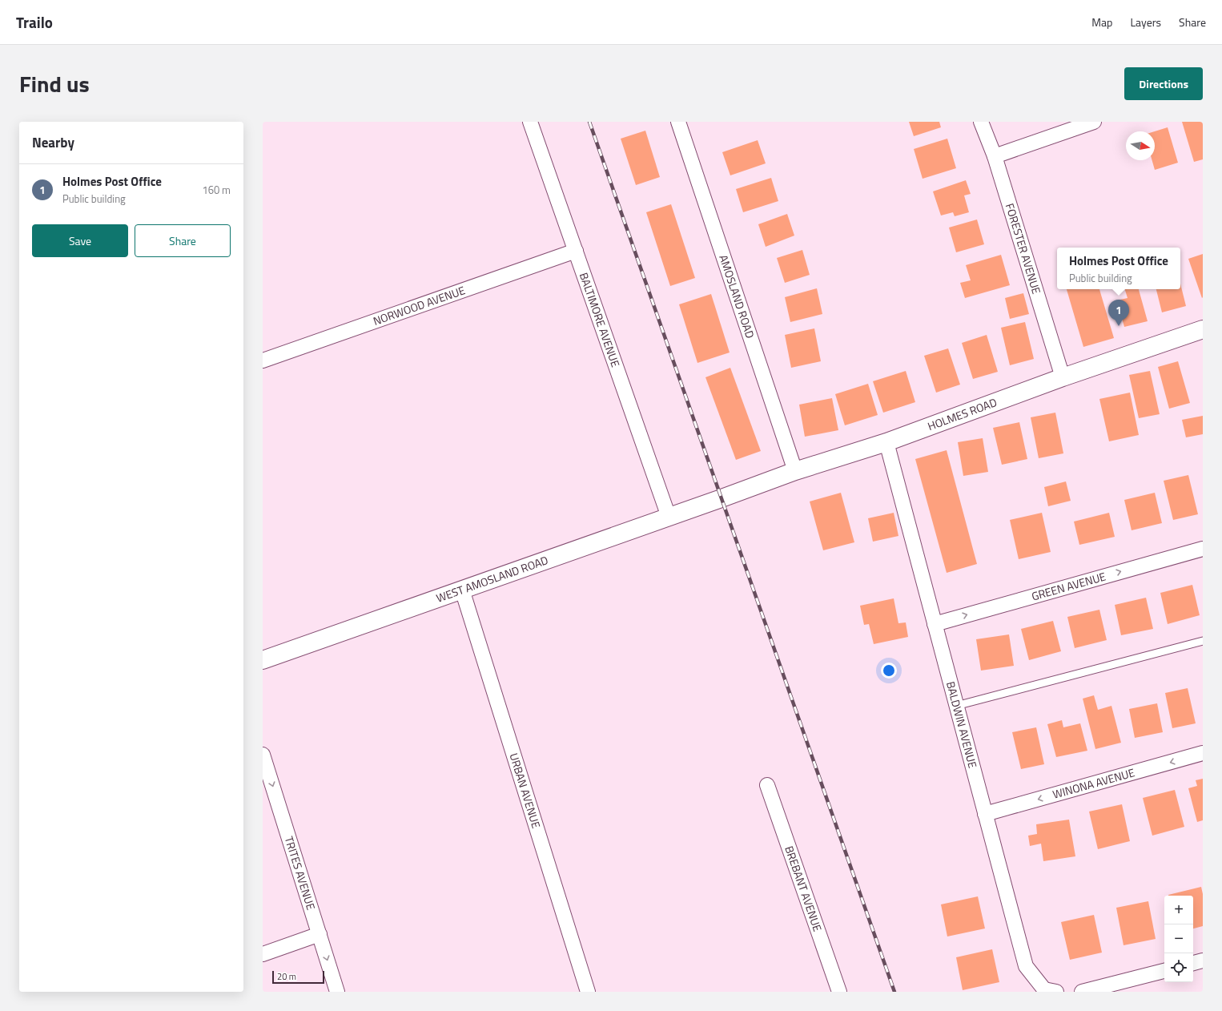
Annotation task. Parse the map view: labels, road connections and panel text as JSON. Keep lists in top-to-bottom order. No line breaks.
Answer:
{"streets":{"street":["FORESTER AVENUE","AMOSLAND ROAD","NORWOOD AVENUE","BALTIMORE AVENUE","HOLMES ROAD","WEST AMOSLAND ROAD","GREEN AVENUE","BALDWIN AVENUE","WINONA AVENUE","URBAN AVENUE","TRITES AVENUE","BREBANT AVENUE"]},"crossings":[["FORESTER AVENUE","HOLMES ROAD"],["AMOSLAND ROAD","HOLMES ROAD"],["NORWOOD AVENUE","BALTIMORE AVENUE"],["BALTIMORE AVENUE","WEST AMOSLAND ROAD"],["HOLMES ROAD","WEST AMOSLAND ROAD"],["HOLMES ROAD","BALDWIN AVENUE"],["WEST AMOSLAND ROAD","URBAN AVENUE"],["GREEN AVENUE","BALDWIN AVENUE"],["BALDWIN AVENUE","WINONA AVENUE"]],"one_way":["GREEN AVENUE","WINONA AVENUE","TRITES AVENUE"],"scale_bar":"20 m","north":"right","page":{"header":"Trailo","nav":["Map","Layers","Share"],"title":"Find us","buttons":["Directions",["Save","Share"]],"heading":"Nearby","list":[{"mark":"1","name":"Holmes Post Office","note":"Public building","value":"160 m"}],"popup":["Holmes Post Office","Public building"],"pins":"1","map_buttons":["+","−"],"scale":"20 m"}}
